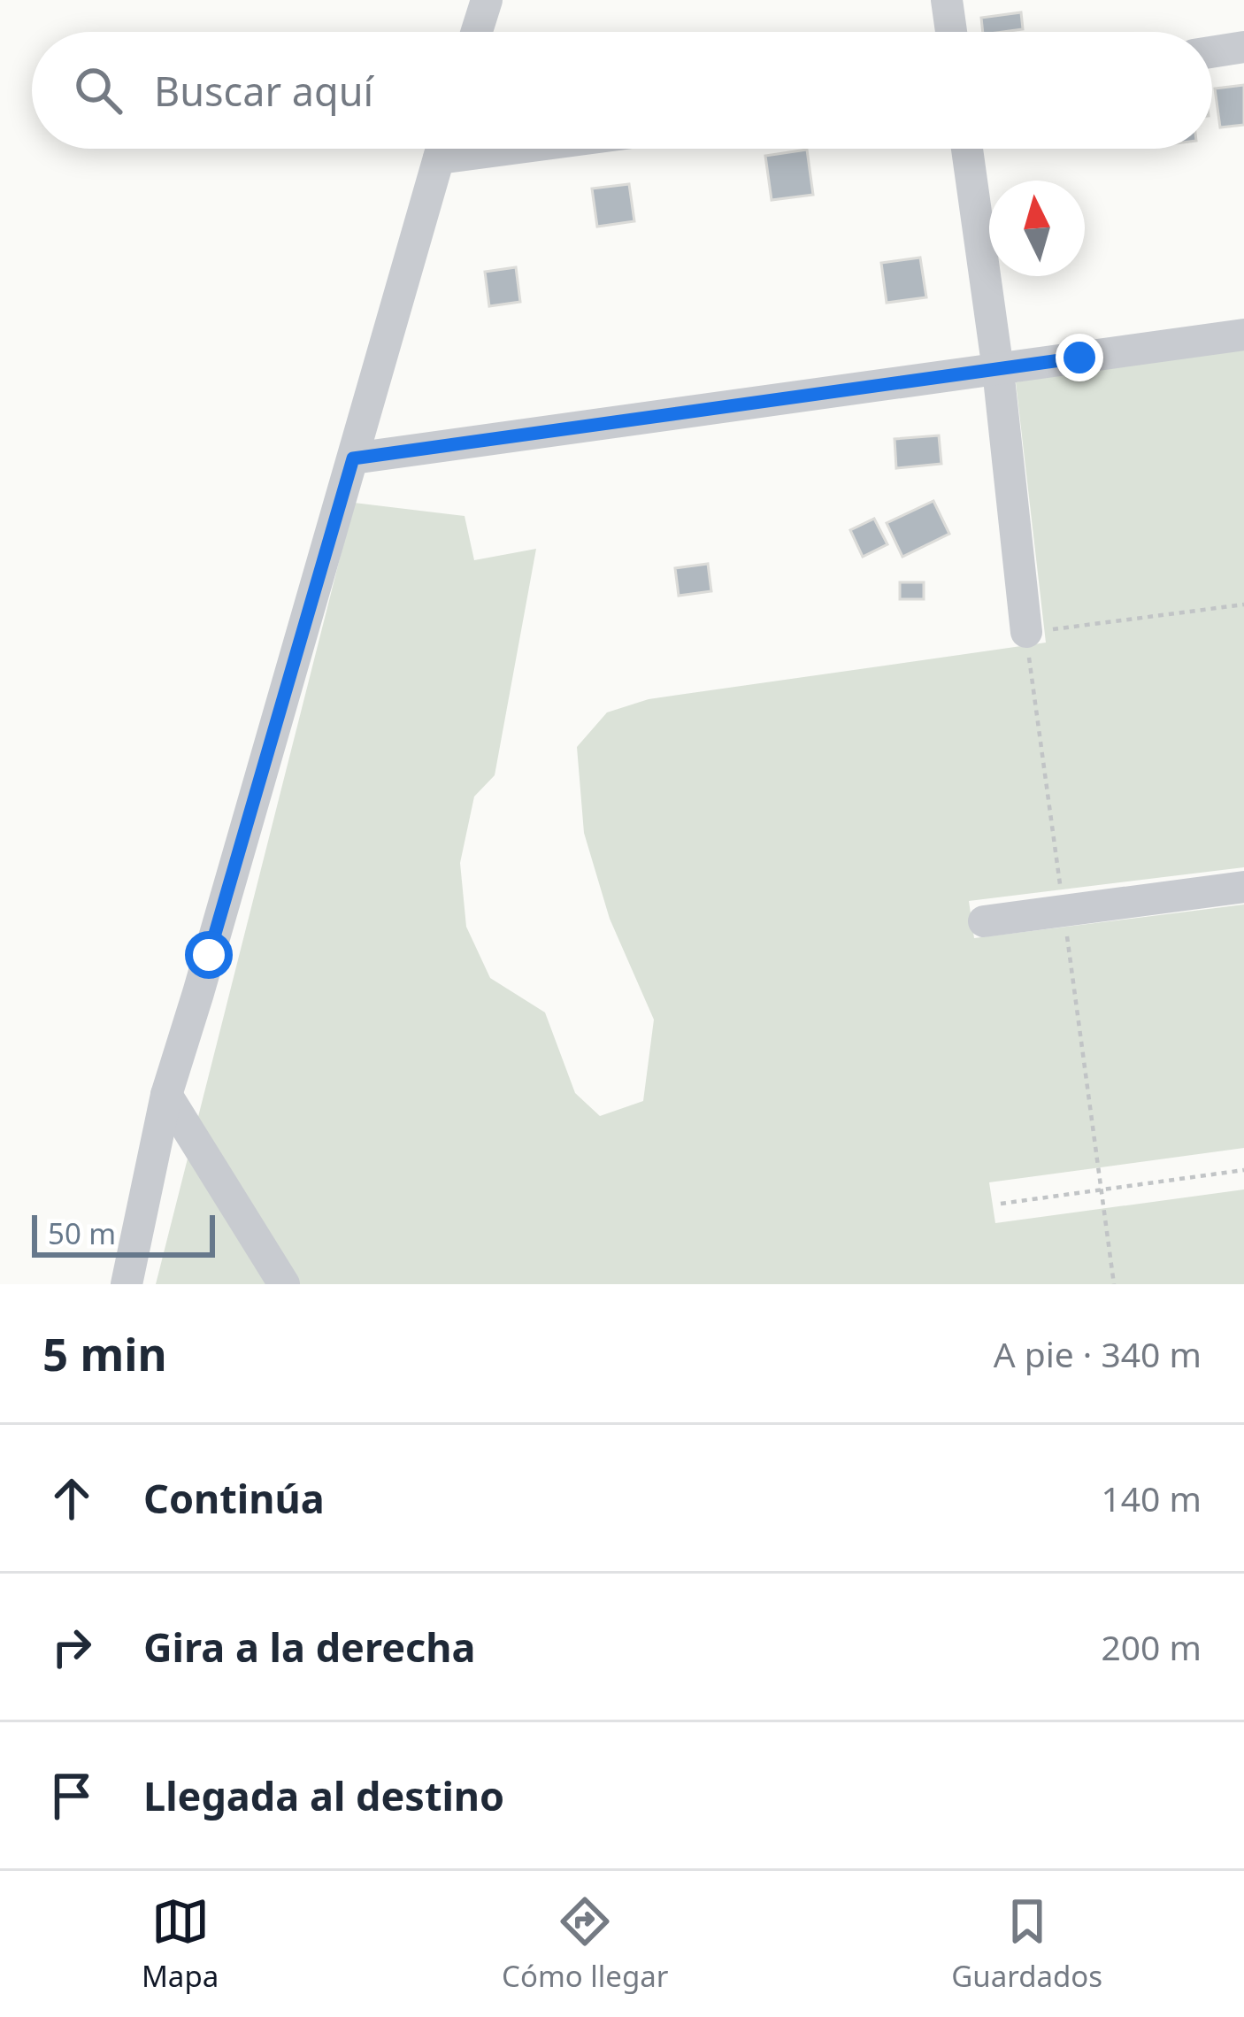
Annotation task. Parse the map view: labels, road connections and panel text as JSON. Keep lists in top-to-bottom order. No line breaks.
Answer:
{"scale_bar":"50 m","north":"top","page":{"search":"Buscar aquí","scale":"50 m","heading":["5 min","A pie · 340 m"],"list":[["Continúa","140 m"],["Gira a la derecha","200 m"],"Llegada al destino"],"nav":["Mapa","Cómo llegar","Guardados"]}}
